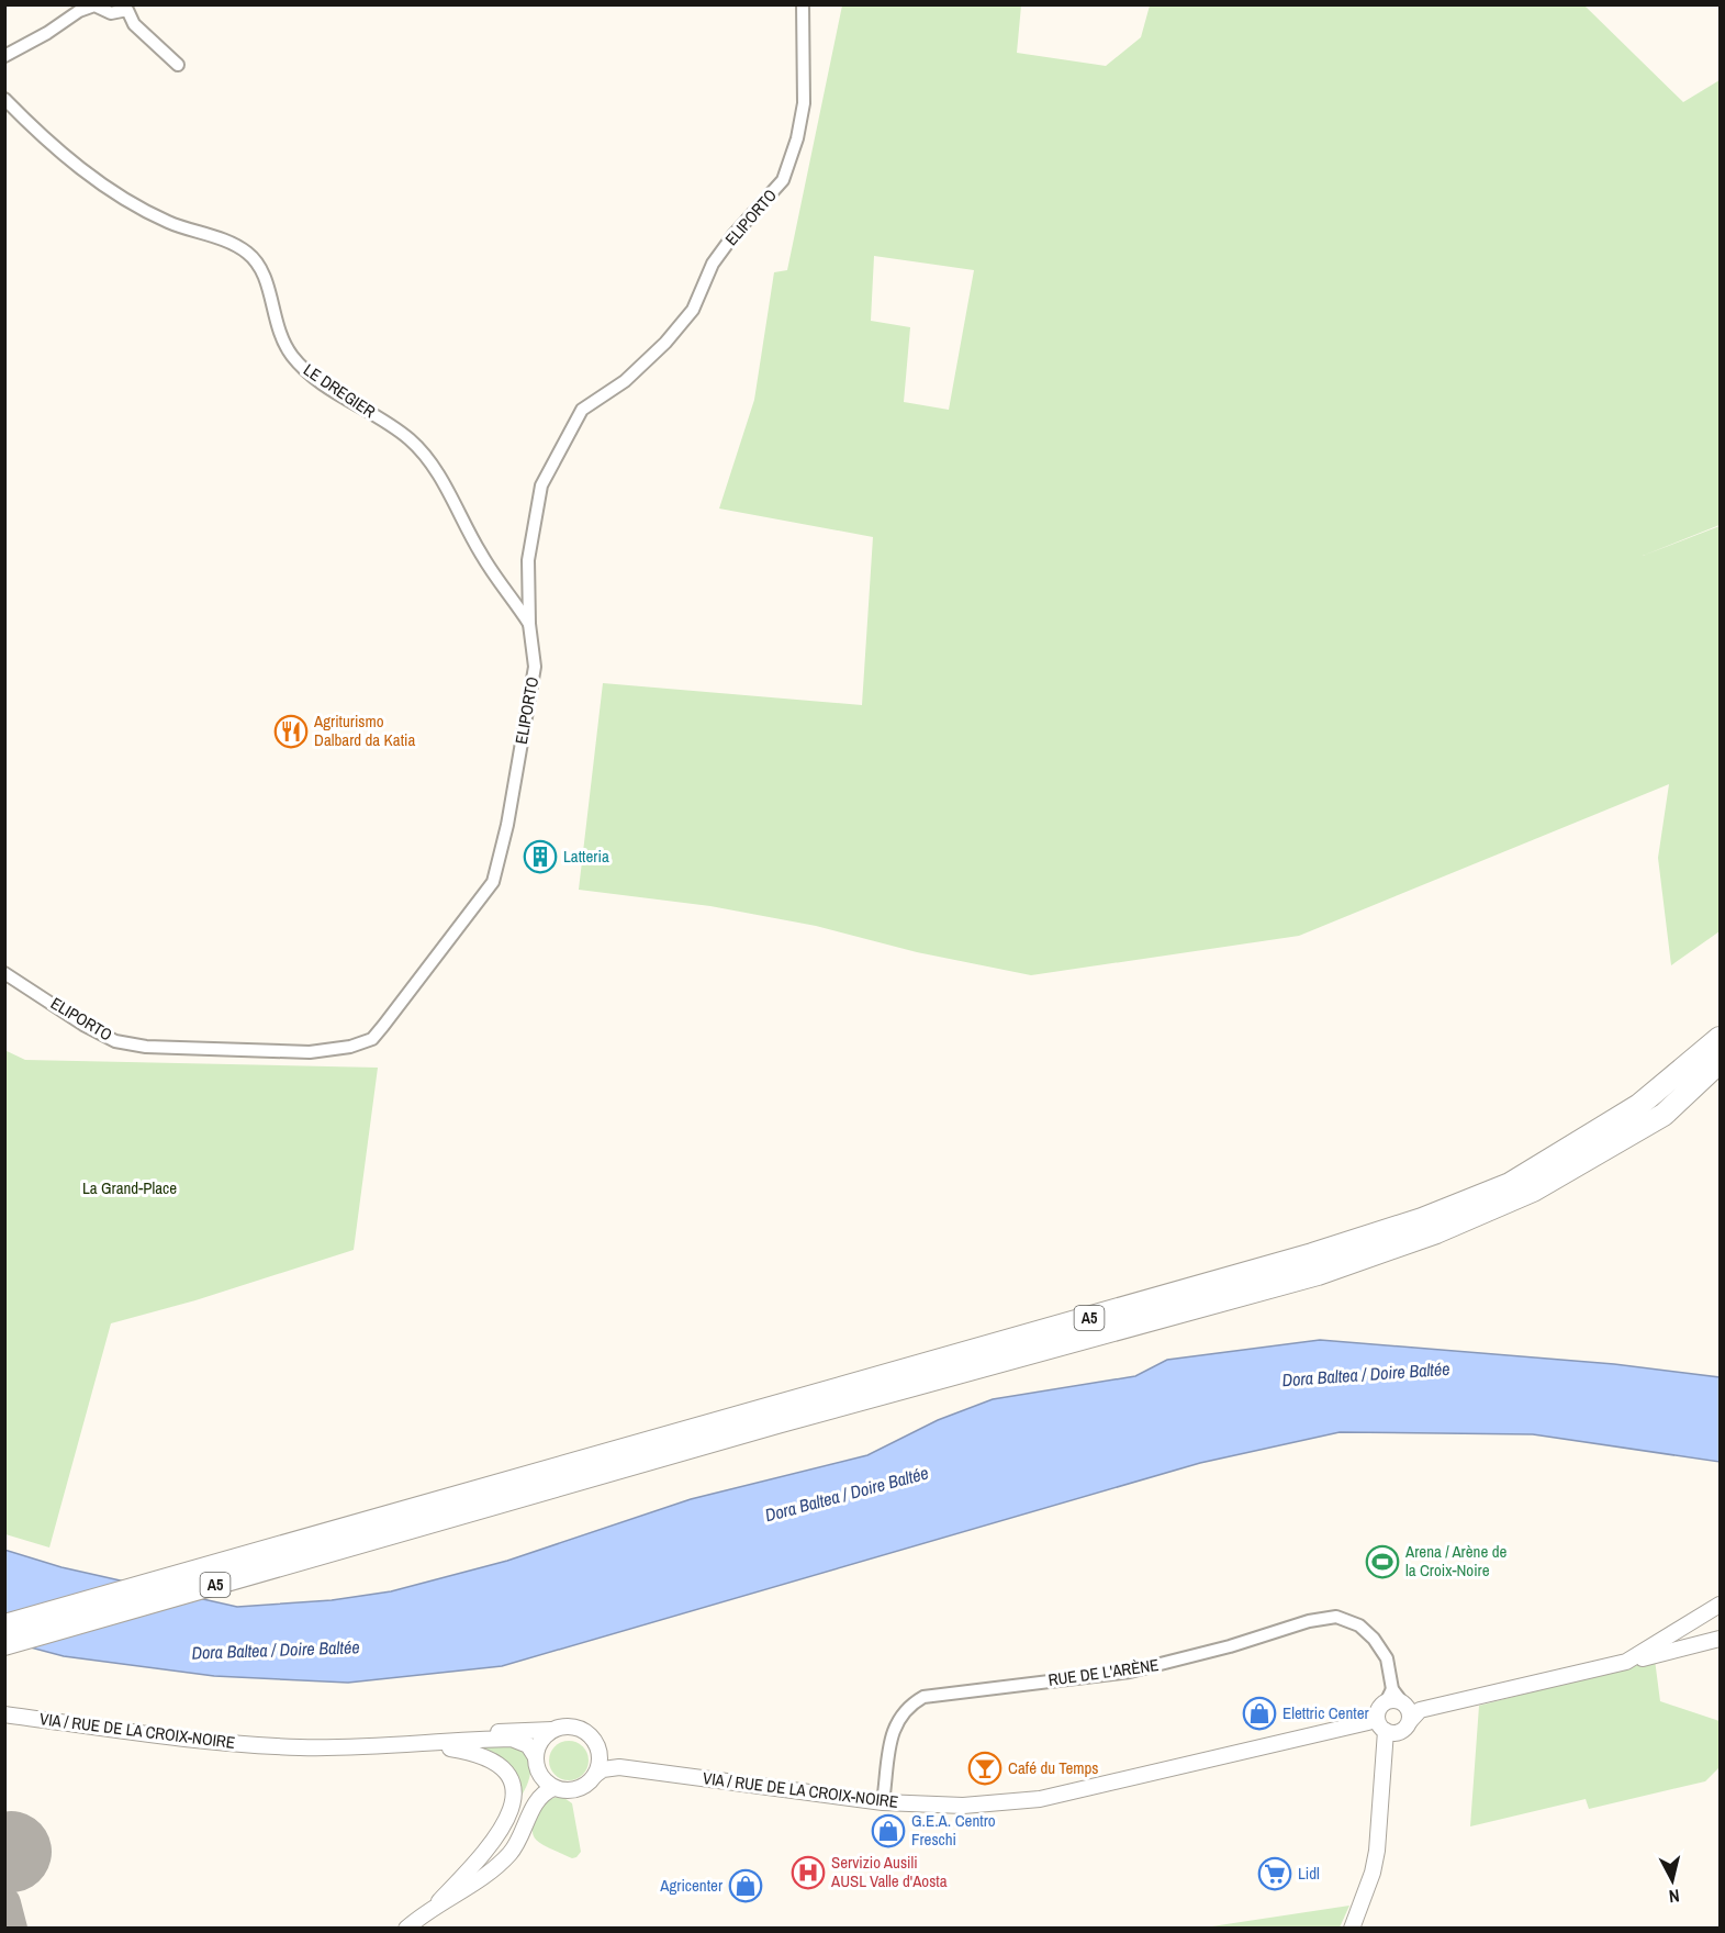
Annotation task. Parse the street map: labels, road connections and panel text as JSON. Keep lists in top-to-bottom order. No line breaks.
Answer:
{"streets":{"highway":["A5"],"street":["ELIPORTO","LE DREGIER","RUE DE L'ARÈNE","VIA / RUE DE LA CROIX-NOIRE"]},"crossings":[["ELIPORTO","LE DREGIER"],["RUE DE L'ARÈNE","VIA / RUE DE LA CROIX-NOIRE"]],"water":["Dora Baltea / Doire Baltée"],"parks":["La Grand-Place"],"places":{"restaurant":["Agriturismo Dalbard da Katia"],"building":["Latteria"],"sports":["Arena / Arène de la Croix-Noire"],"shop":["Elettric Center","G.E.A. Centro Freschi","Agricenter"],"bar":["Café du Temps"],"hospital":["Servizio Ausili AUSL Valle d'Aosta"],"supermarket":["Lidl"]},"north":"bottom"}
